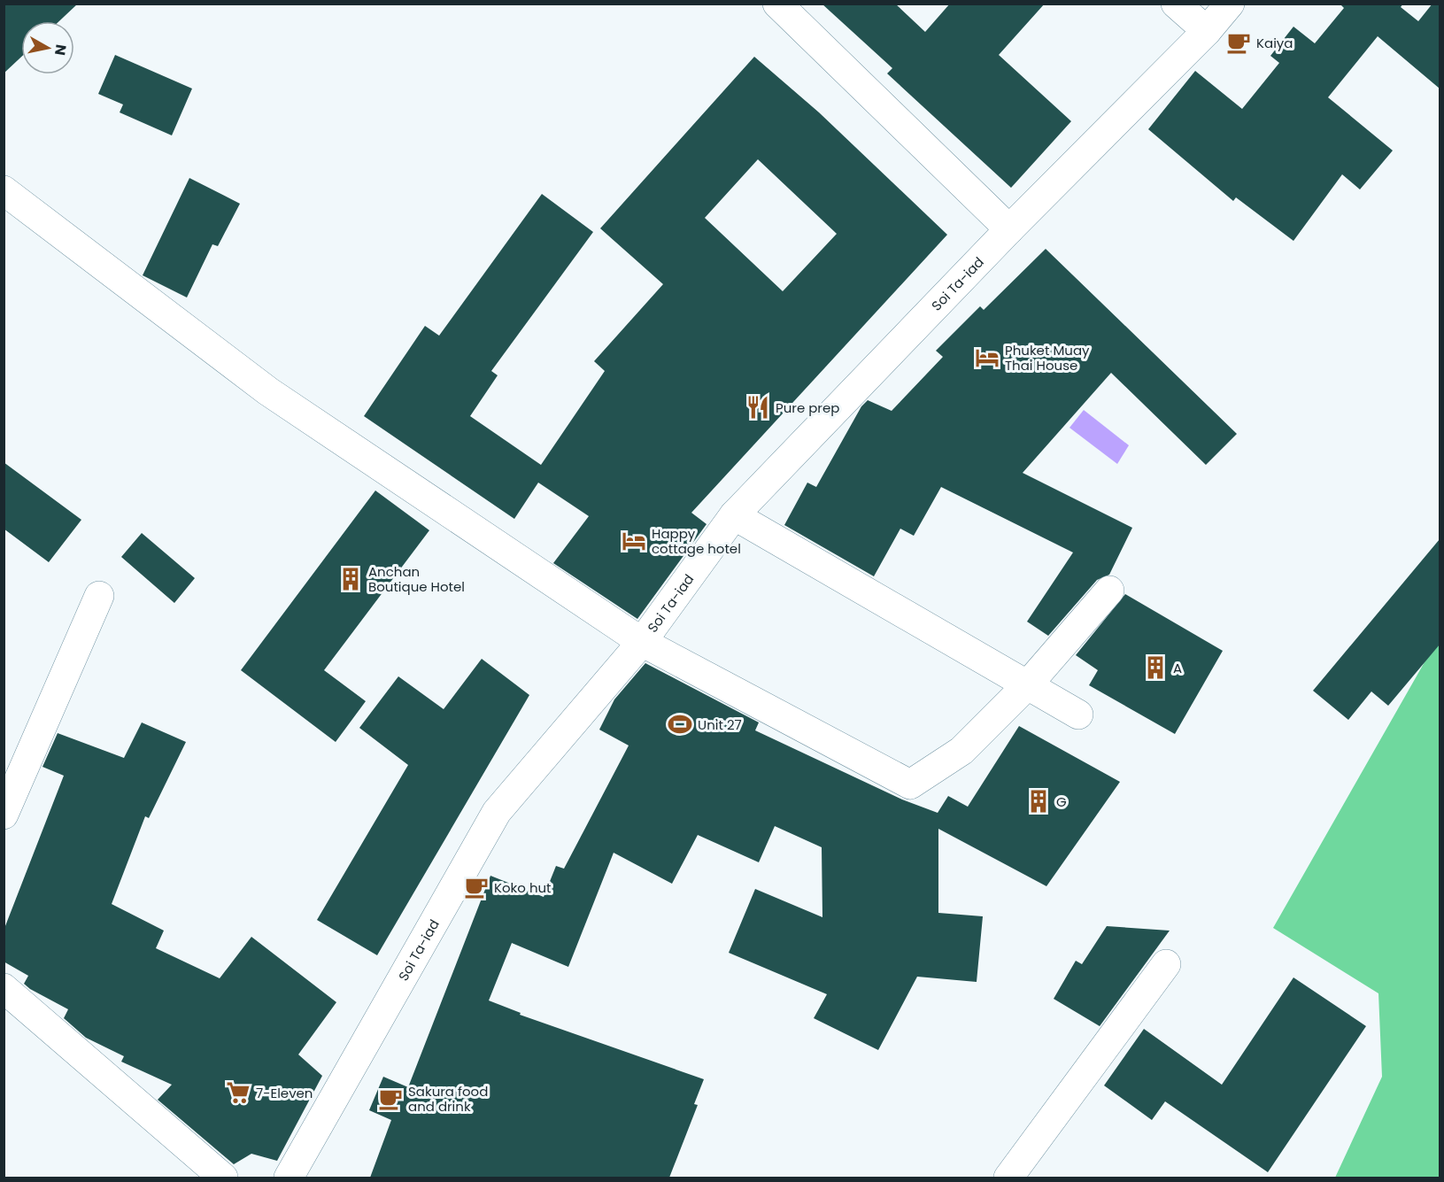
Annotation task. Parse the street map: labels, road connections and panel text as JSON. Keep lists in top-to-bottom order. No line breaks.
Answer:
{"streets":{"street":["Soi Ta-iad"]},"places":{"cafe":["Kaiya","Koko hut","Sakura food and drink"],"hotel":["Phuket Muay Thai House","Happy cottage hotel"],"restaurant":["Pure prep"],"building":["Anchan Boutique Hotel","A","G"],"sports":["Unit 27"],"supermarket":["7-Eleven"]},"north":"right"}
